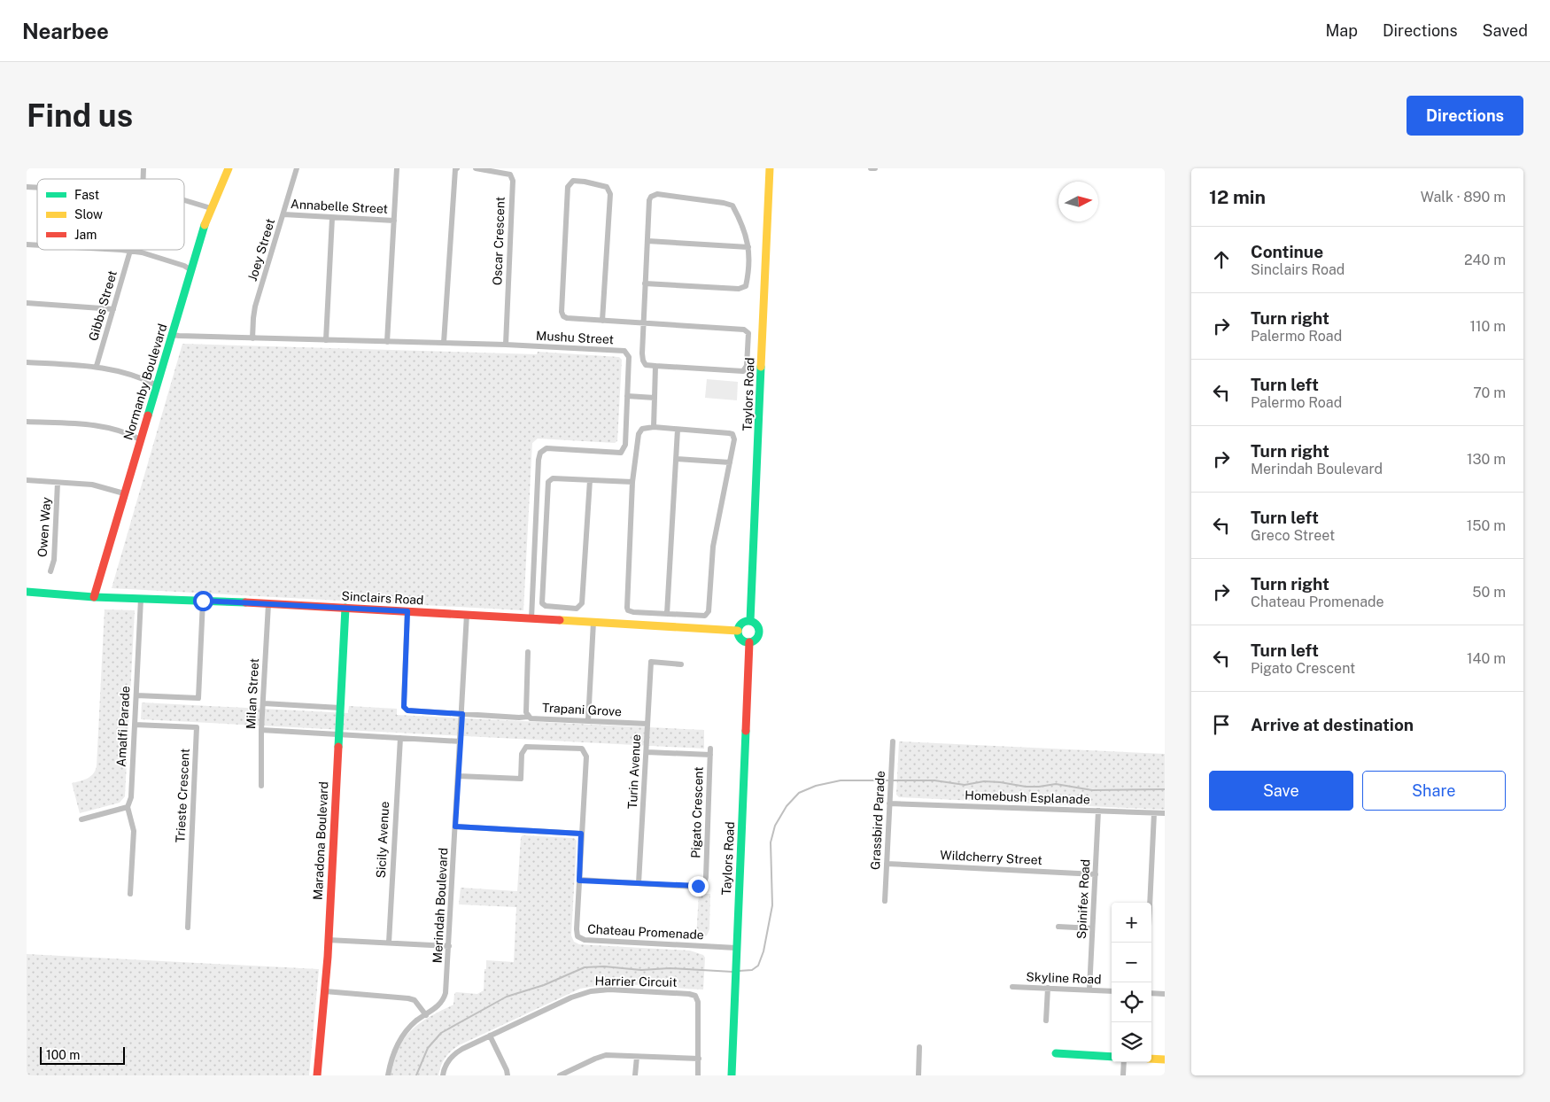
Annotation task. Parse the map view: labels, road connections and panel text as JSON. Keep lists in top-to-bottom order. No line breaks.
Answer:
{"streets":{"street":["Annabelle Street","Oscar Crescent","Joey Street","Gibbs Street","Mushu Street","Normanby Boulevard","Taylors Road","Owen Way","Sinclairs Road","Milan Street","Trapani Grove","Amalfi Parade","Turin Avenue","Trieste Crescent","Homebush Esplanade","Pigato Crescent","Grassbird Parade","Sicily Avenue","Maradona Boulevard","Wildcherry Street","Spinifex Road","Merindah Boulevard","Chateau Promenade","Skyline Road","Harrier Circuit"]},"crossings":[["Annabelle Street","Joey Street"],["Oscar Crescent","Mushu Street"],["Joey Street","Mushu Street"],["Mushu Street","Normanby Boulevard"],["Mushu Street","Sinclairs Road"],["Normanby Boulevard","Sinclairs Road"],["Taylors Road","Sinclairs Road"],["Taylors Road","Chateau Promenade"],["Sinclairs Road","Milan Street"],["Sinclairs Road","Amalfi Parade"],["Sinclairs Road","Maradona Boulevard"],["Sinclairs Road","Merindah Boulevard"],["Trapani Grove","Turin Avenue"],["Amalfi Parade","Trieste Crescent"],["Turin Avenue","Pigato Crescent"],["Homebush Esplanade","Grassbird Parade"],["Homebush Esplanade","Spinifex Road"],["Pigato Crescent","Chateau Promenade"],["Grassbird Parade","Wildcherry Street"],["Wildcherry Street","Spinifex Road"],["Spinifex Road","Skyline Road"],["Merindah Boulevard","Chateau Promenade"]],"legend":["Fast","Slow","Jam"],"scale_bar":"100 m","north":"right","page":{"header":"Nearbee","nav":["Map","Directions","Saved"],"buttons":["Directions",["Save","Share"]],"title":"Find us","heading":["12 min","Walk · 890 m"],"list":[["Continue","Sinclairs Road","240 m"],["Turn right","Palermo Road","110 m"],["Turn left","Palermo Road","70 m"],["Turn right","Merindah Boulevard","130 m"],["Turn left","Greco Street","150 m"],["Turn right","Chateau Promenade","50 m"],["Turn left","Pigato Crescent","140 m"],"Arrive at destination"],"map_buttons":["+","−"],"scale":"100 m"}}
